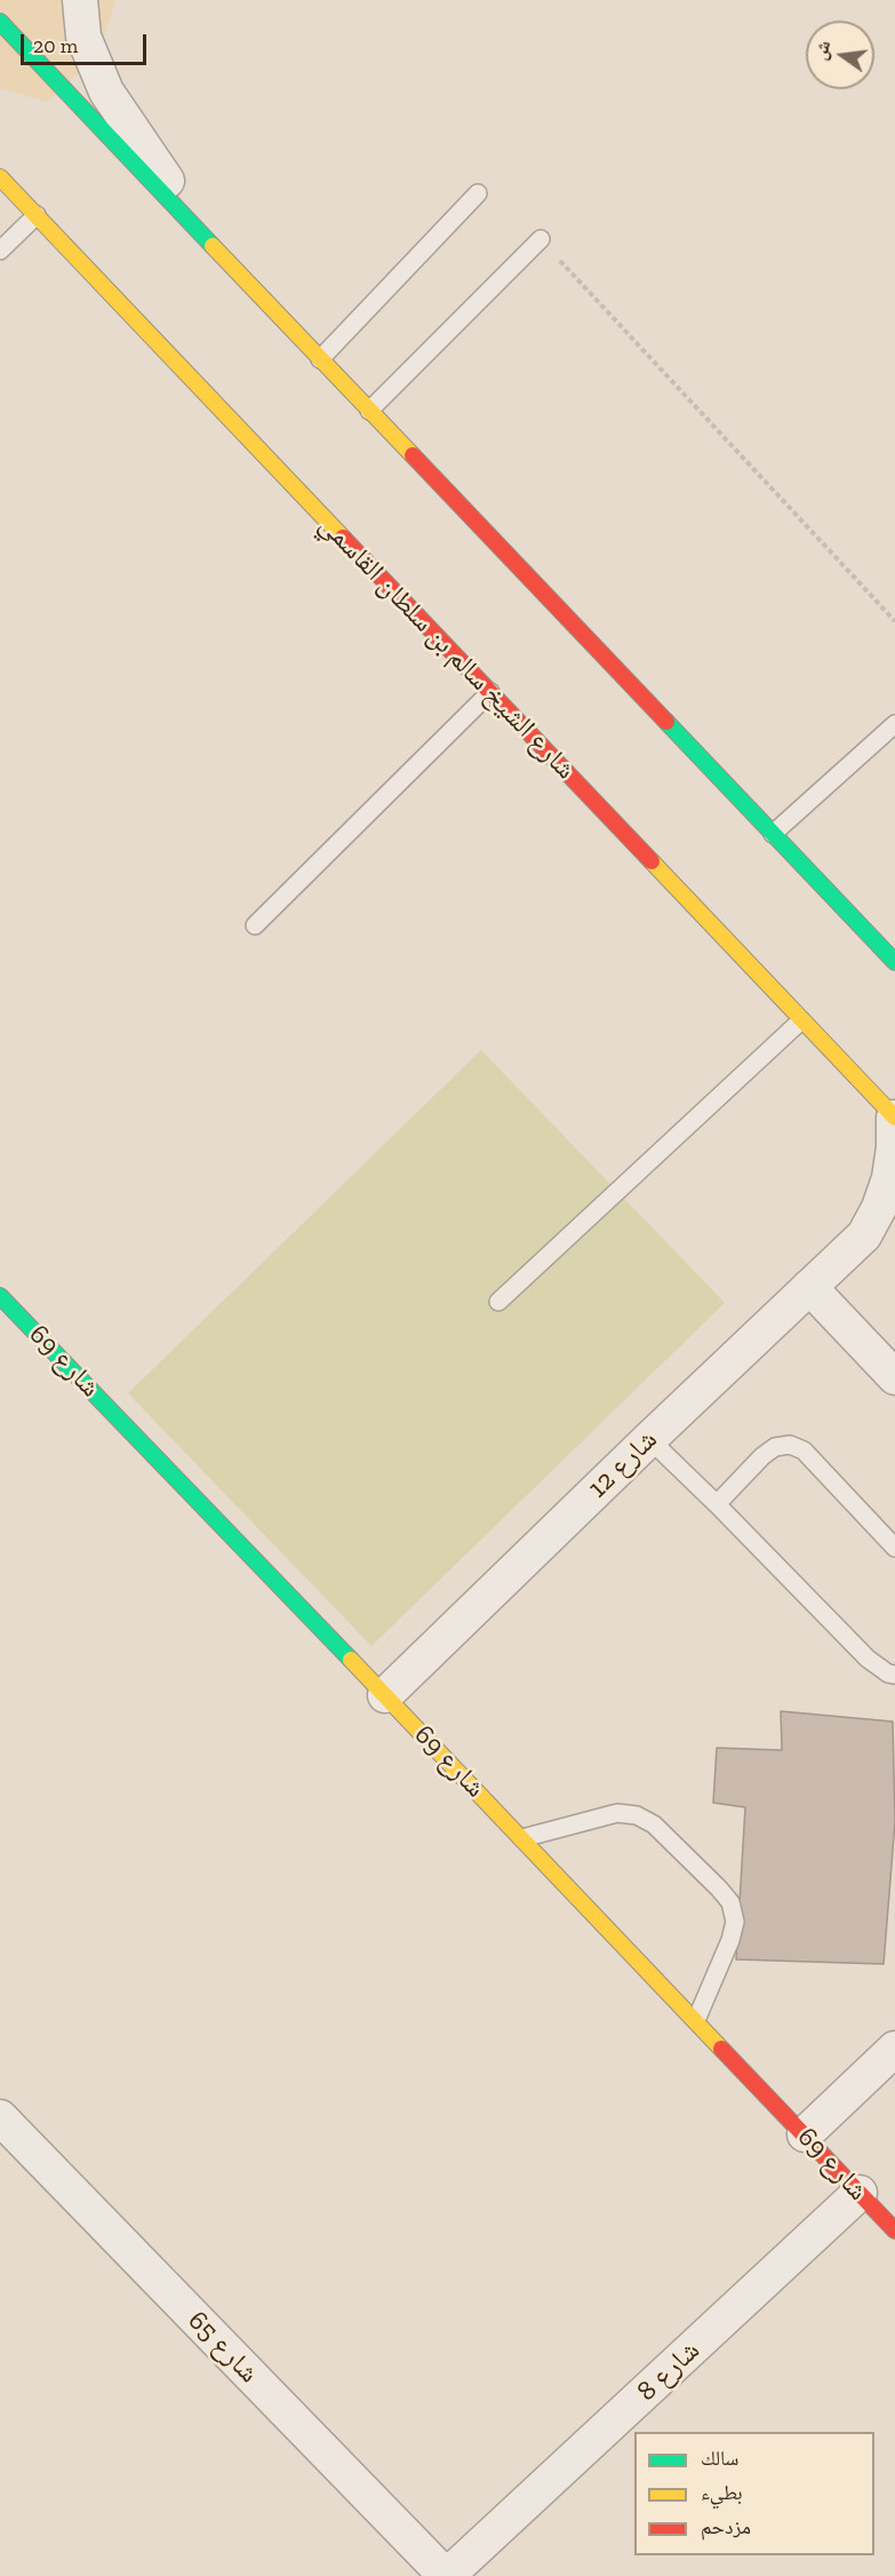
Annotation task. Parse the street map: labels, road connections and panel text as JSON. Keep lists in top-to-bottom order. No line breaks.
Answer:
{"streets":{"street":["شارع الشيخ سالم بن سلطان القاسمي","شارع 69","شارع 12","شارع 65","شارع 8"]},"crossings":[["شارع الشيخ سالم بن سلطان القاسمي","شارع 12"],["شارع 69","شارع 12"],["شارع 69","شارع 8"],["شارع 65","شارع 8"]],"legend":["سالك","بطيء","مزدحم"],"scale_bar":"20 m","north":"left"}
